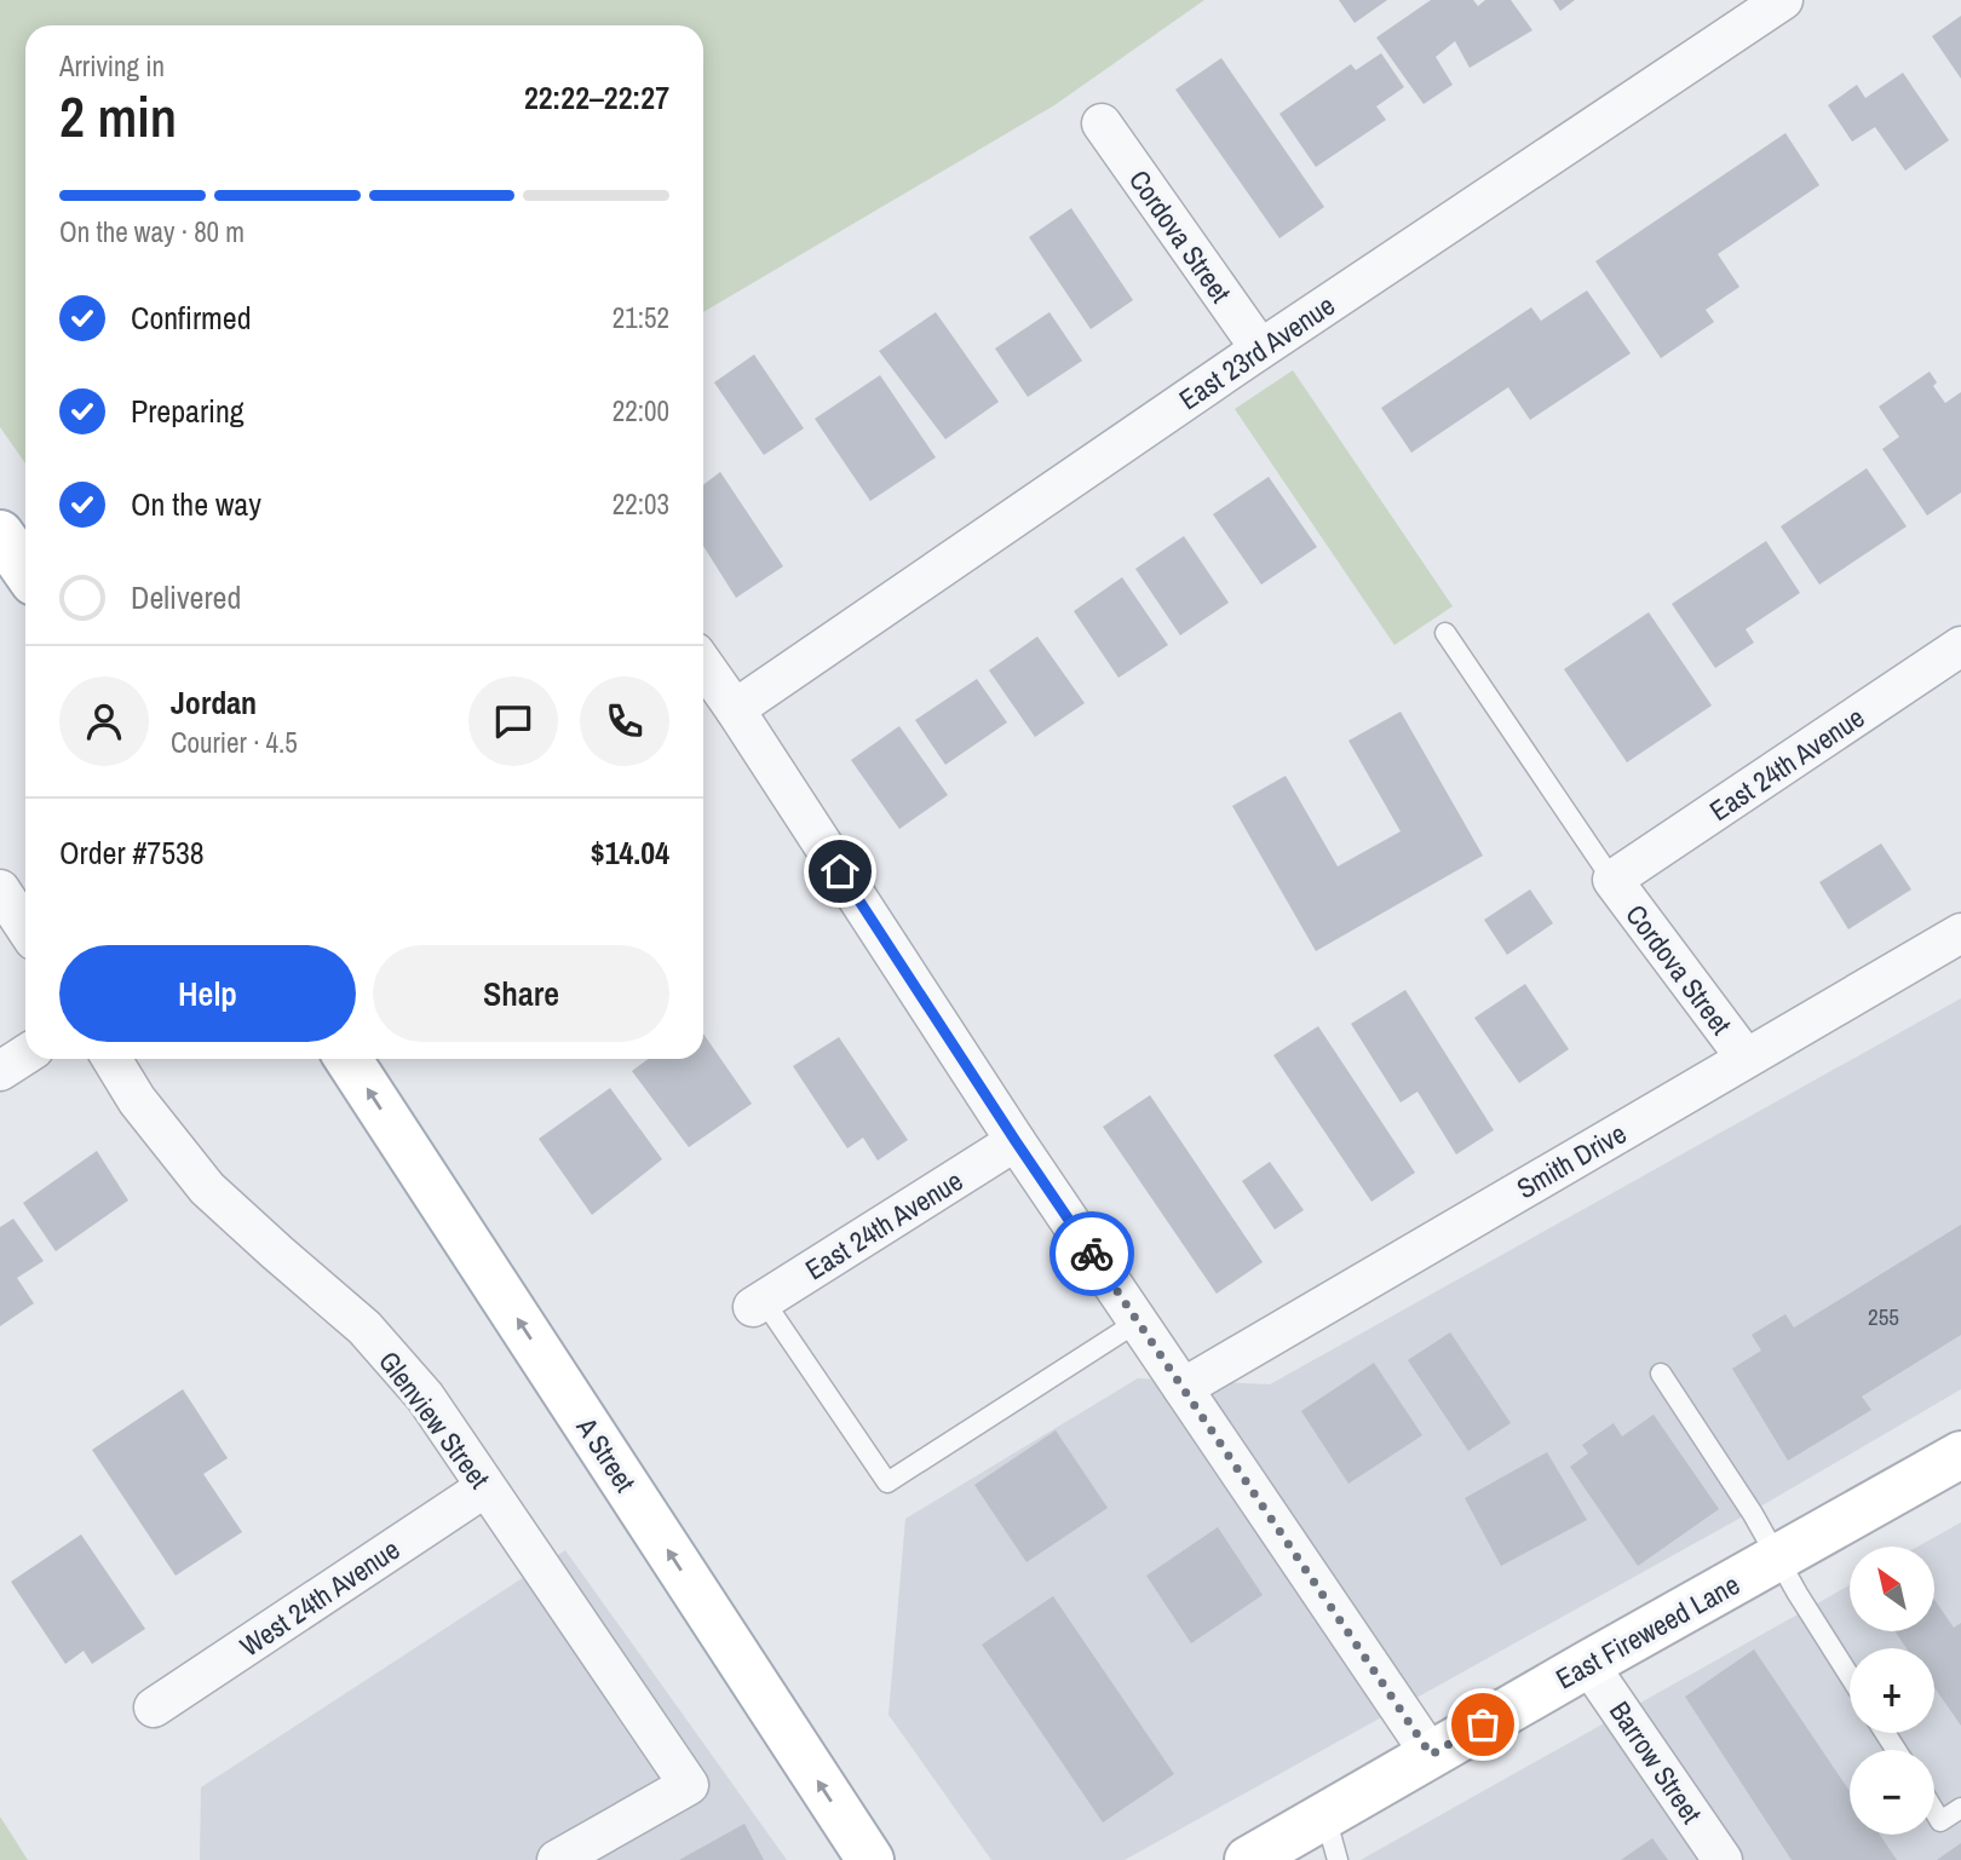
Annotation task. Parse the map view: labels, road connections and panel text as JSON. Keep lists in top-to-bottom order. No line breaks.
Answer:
{"streets":{"main road":["A Street","East Fireweed Lane"],"street":["Cordova Street","East 23rd Avenue","East 24th Avenue","Smith Drive","Glenview Street","West 24th Avenue","Barrow Street"]},"crossings":[["Cordova Street","East 23rd Avenue"],["Cordova Street","East 24th Avenue"],["Cordova Street","Smith Drive"],["Glenview Street","West 24th Avenue"],["East Fireweed Lane","Barrow Street"]],"one_way":["A Street"],"house_numbers":["255"],"north":"top left","page":{"heading":["2 min","Arriving in","22:22–22:27"],"panel":["Jordan","Courier · 4.5","Order #7538","$14.04"],"bar":"On the way · 80 m","list":[["Confirmed","21:52"],["Preparing","22:00"],["On the way","22:03"],"Delivered"],"buttons":["Help","Share"],"map_buttons":["+","−"]}}
